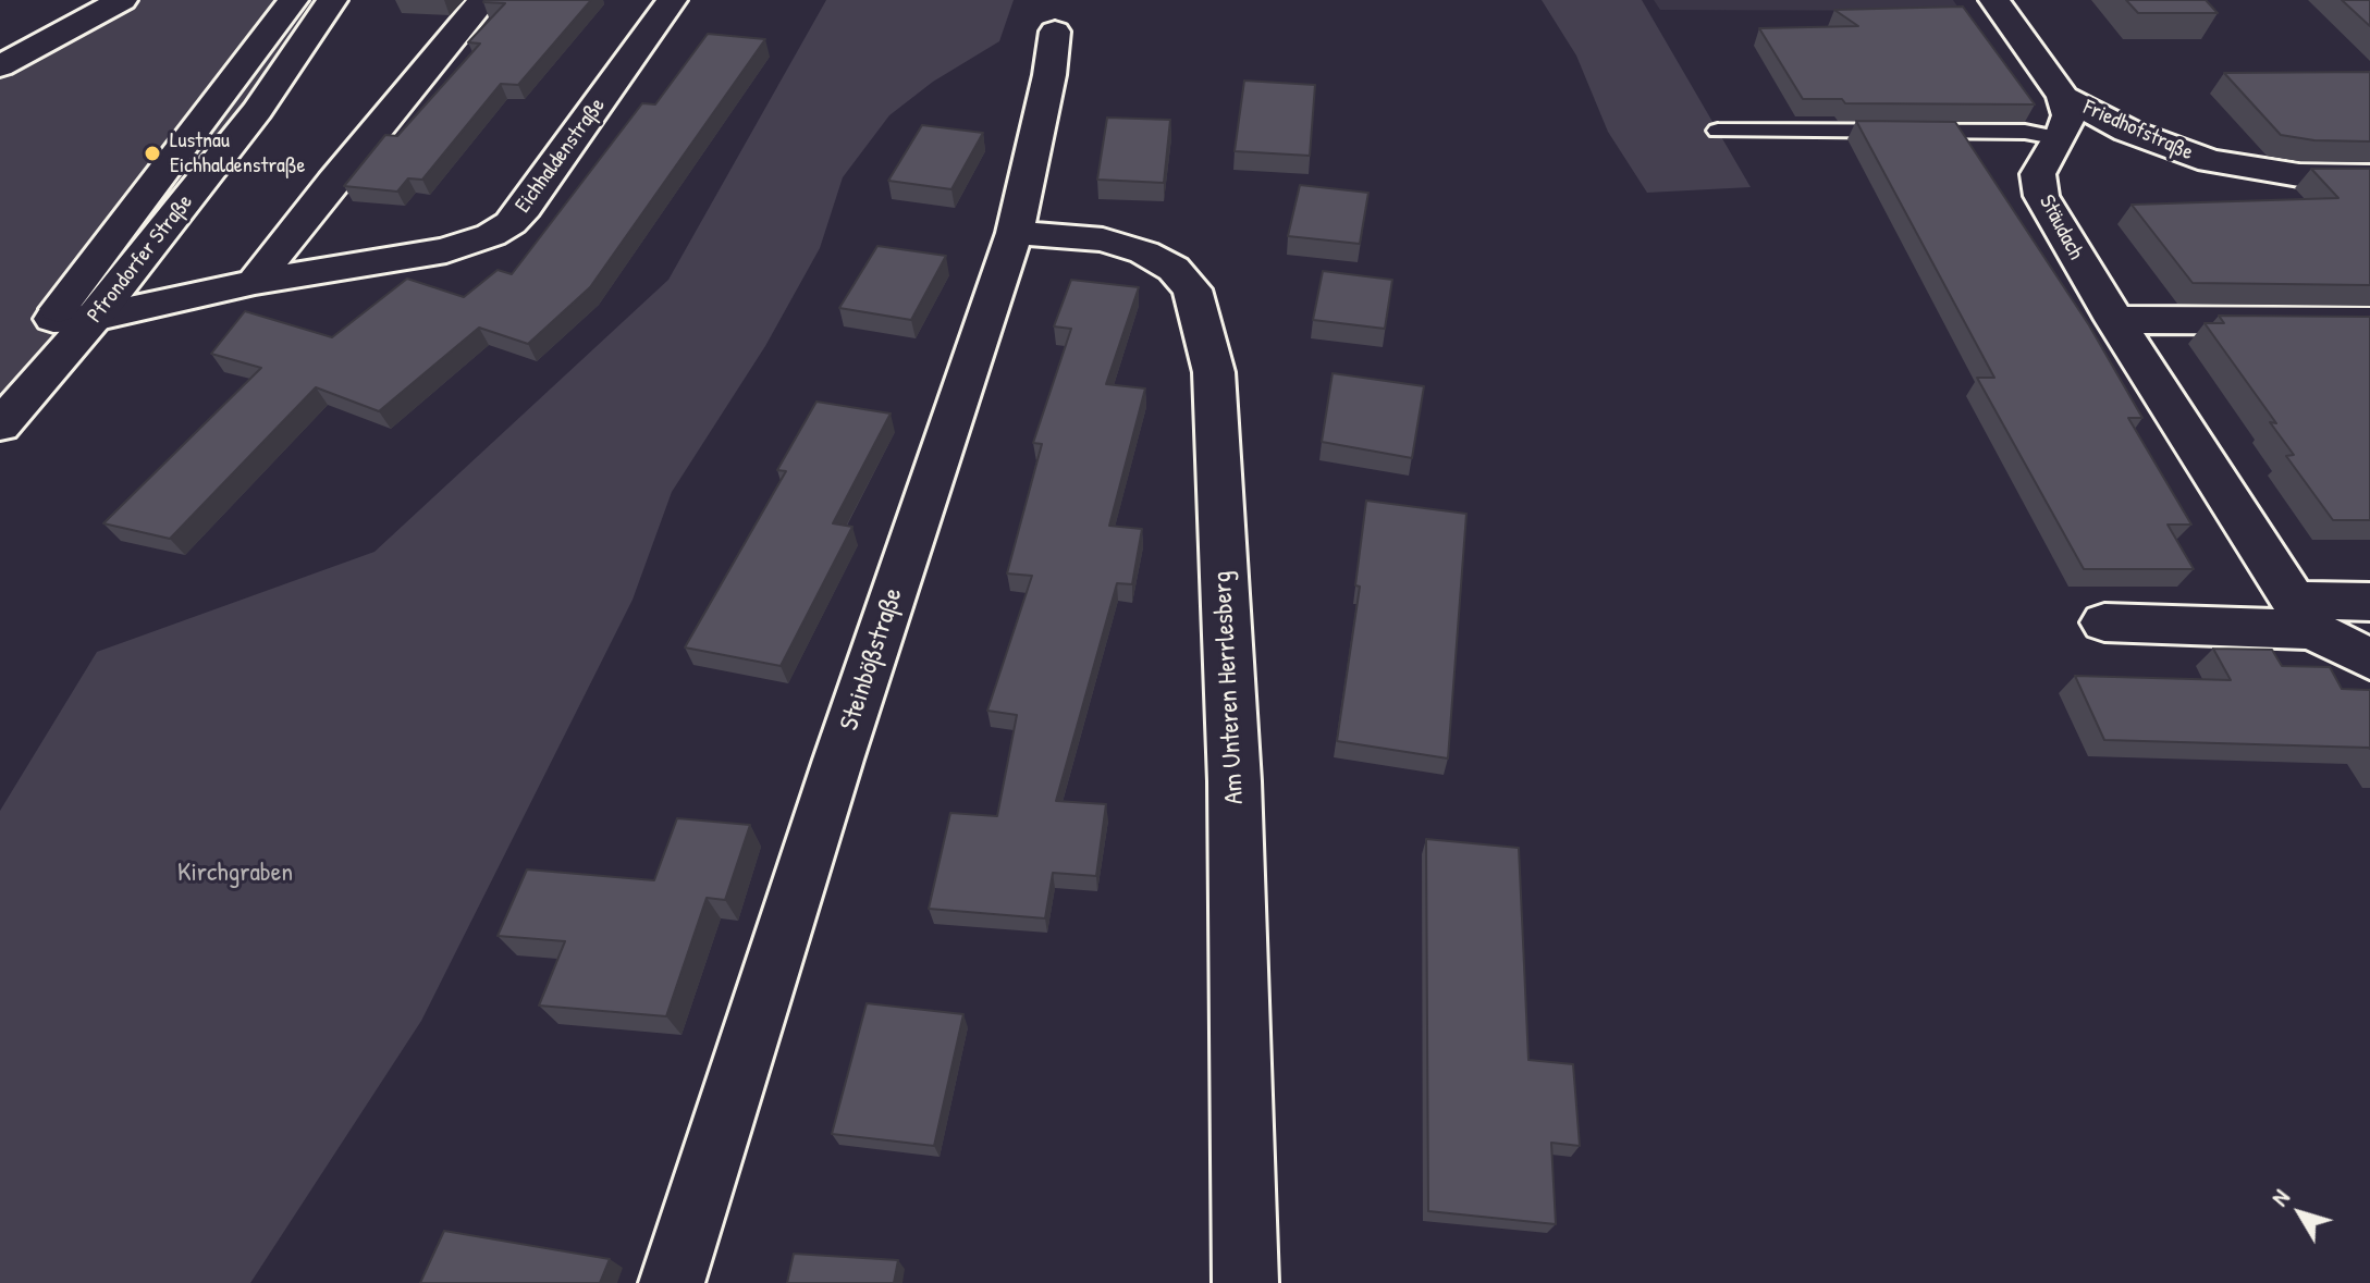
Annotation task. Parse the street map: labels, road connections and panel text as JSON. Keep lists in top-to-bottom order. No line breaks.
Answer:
{"streets":{"street":["Friedhofstraße","Eichhaldenstraße","Stäudach","Pfrondorfer Straße","Steinbößstraße","Am Unteren Herrlesberg"]},"crossings":[["Friedhofstraße","Stäudach"],["Eichhaldenstraße","Pfrondorfer Straße"],["Steinbößstraße","Am Unteren Herrlesberg"]],"parks":["Kirchgraben"],"places":["Lustnau Eichhaldenstraße"],"north":"top left"}
